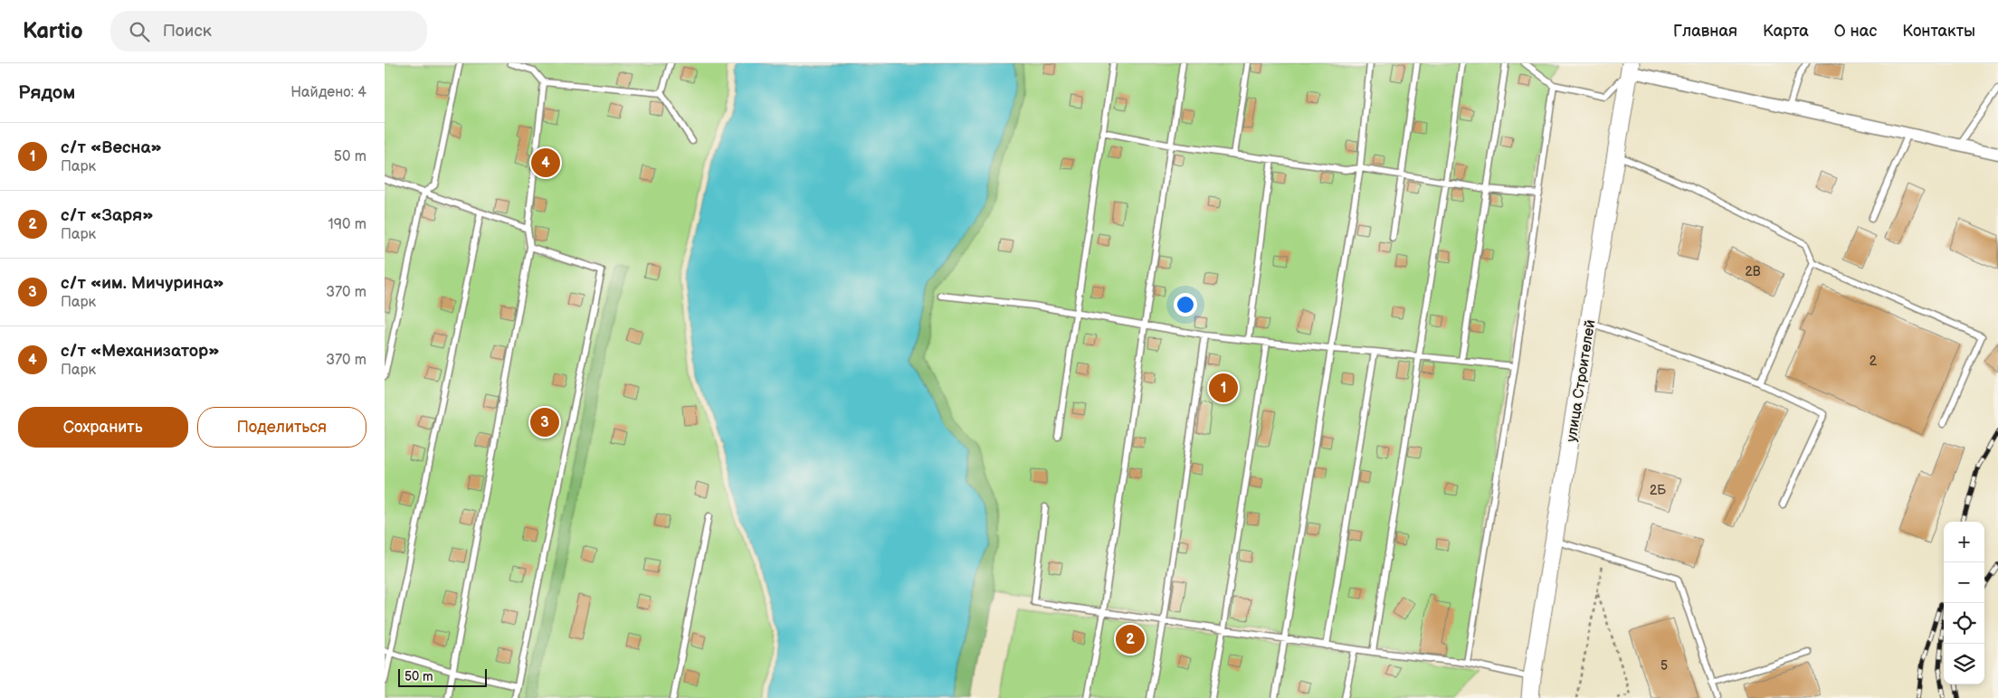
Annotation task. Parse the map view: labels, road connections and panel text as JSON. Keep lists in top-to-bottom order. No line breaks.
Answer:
{"streets":{"main road":["улица Строителей"]},"house_numbers":["2В","2","2Б","5"],"scale_bar":"50 m","page":{"header":"Kartio","search":"Поиск","nav":["Главная","Карта","О нас","Контакты"],"heading":["Рядом","Найдено: 4"],"list":[{"mark":"1","name":"с/т «Весна»","note":"Парк","value":"50 m"},{"mark":"2","name":"с/т «Заря»","note":"Парк","value":"190 m"},{"mark":"3","name":"с/т «им. Мичурина»","note":"Парк","value":"370 m"},{"mark":"4","name":"с/т «Механизатор»","note":"Парк","value":"370 m"}],"pins":["4","1","3","2"],"buttons":["Сохранить","Поделиться"],"map_buttons":["+","−"],"scale":"50 m"}}
